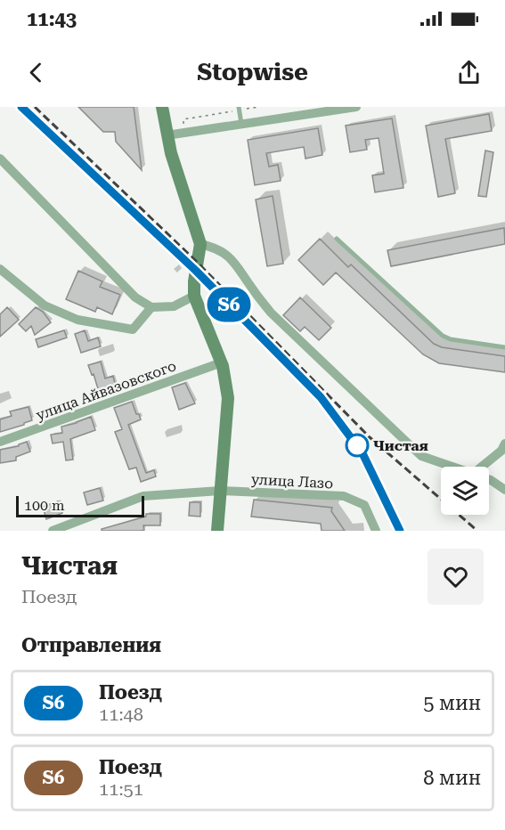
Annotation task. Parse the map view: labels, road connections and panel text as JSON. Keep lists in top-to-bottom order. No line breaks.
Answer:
{"streets":{"street":["улица Айвазовского","улица Лазо"]},"places":["Чистая"],"scale_bar":"100 m","page":{"status":"11:43","header":"Stopwise","on_map":"S6","scale":"100 m","heading":[["Чистая","Поезд"],"Отправления"],"list":[{"mark":"S6","name":"Поезд","note":"11:48","value":"5 мин"},{"mark":"S6","name":"Поезд","note":"11:51","value":"8 мин"}]}}
